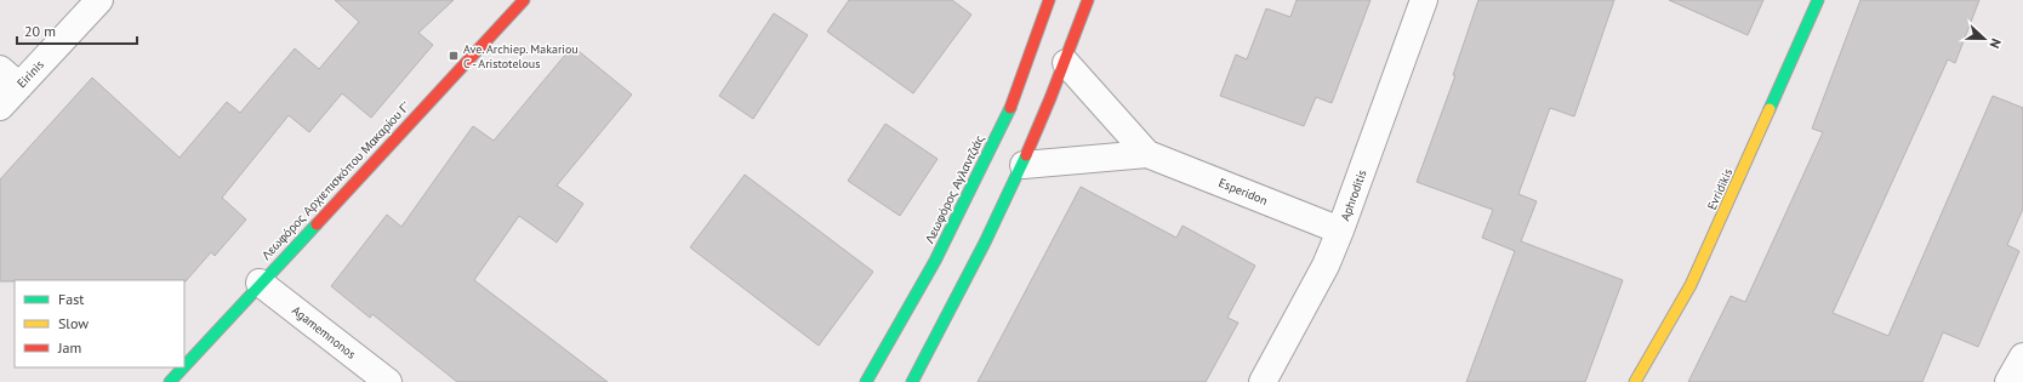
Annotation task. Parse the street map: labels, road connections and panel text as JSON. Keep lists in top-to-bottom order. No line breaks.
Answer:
{"streets":{"street":["Eirinis","Λεωφόρος Αρχιεπισκόπου Μακαρίου Γ'","Λεωφόρος Αγλαντζιάς","Evridikis","Esperidon","Aphroditis","Agamemnonos"]},"crossings":[["Λεωφόρος Αρχιεπισκόπου Μακαρίου Γ'","Agamemnonos"],["Esperidon","Aphroditis"]],"places":{"transit":["Ave. Archiep. Makariou C - Aristotelous"]},"legend":["Fast","Slow","Jam"],"scale_bar":"20 m","north":"right"}
